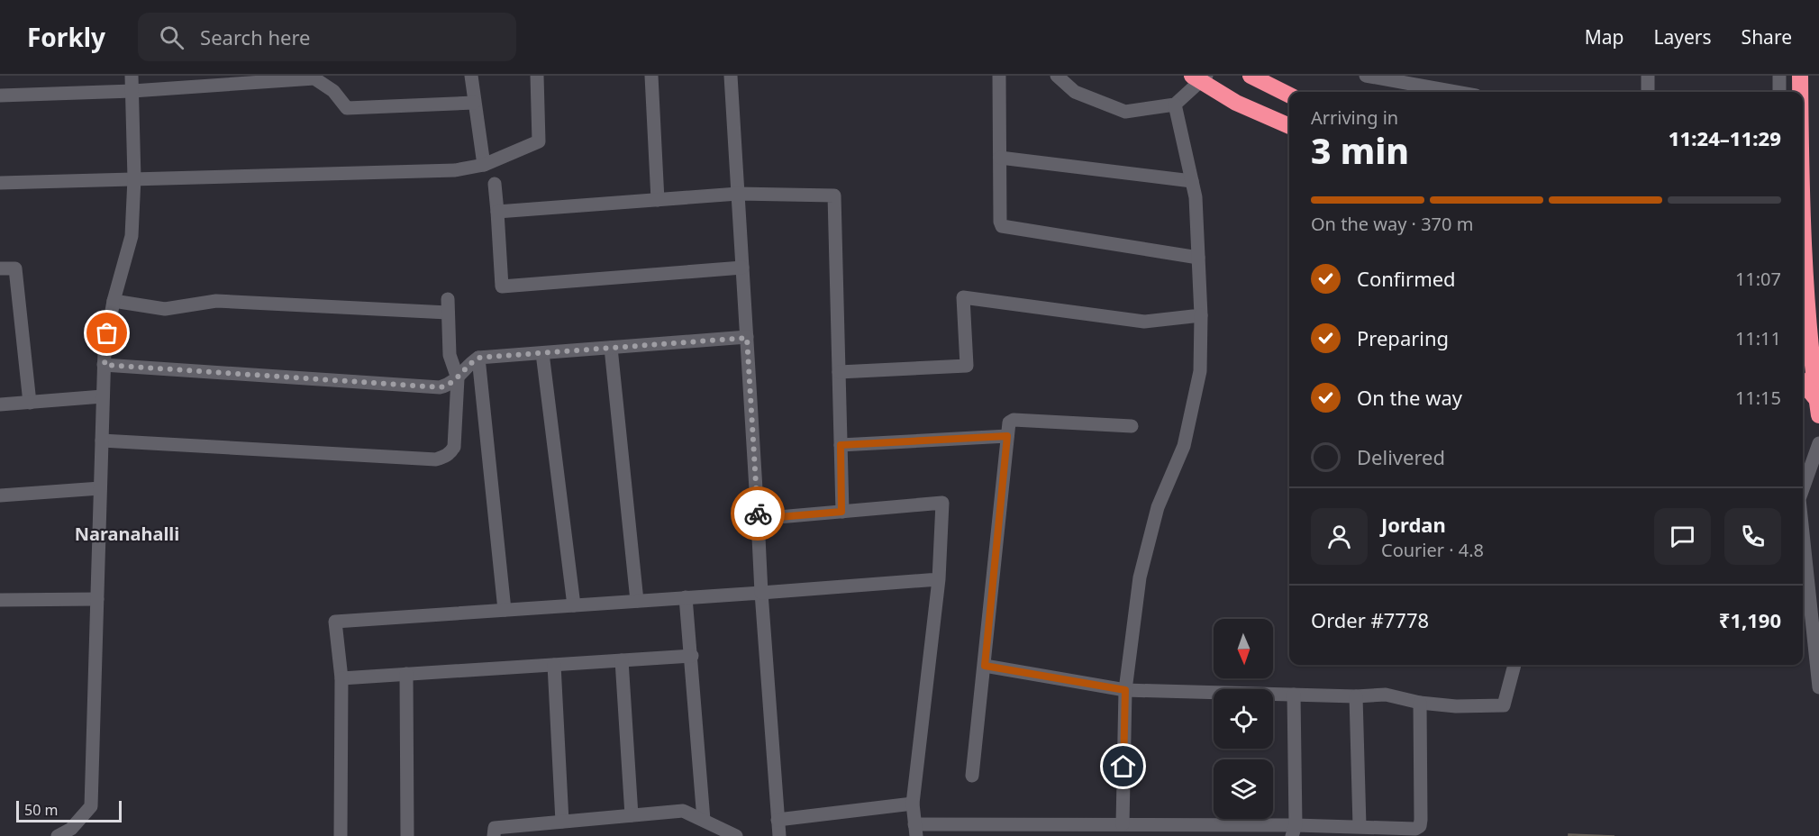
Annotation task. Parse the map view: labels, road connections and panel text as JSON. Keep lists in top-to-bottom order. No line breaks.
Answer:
{"districts":["Naranahalli"],"scale_bar":"50 m","north":"bottom","page":{"header":"Forkly","search":"Search here","nav":["Map","Layers","Share"],"heading":["3 min","Arriving in","11:24–11:29"],"panel":["Jordan","Courier · 4.8","Order #7778","₹1,190"],"bar":"On the way · 370 m","list":[["Confirmed","11:07"],["Preparing","11:11"],["On the way","11:15"],"Delivered"],"scale":"50 m"}}
